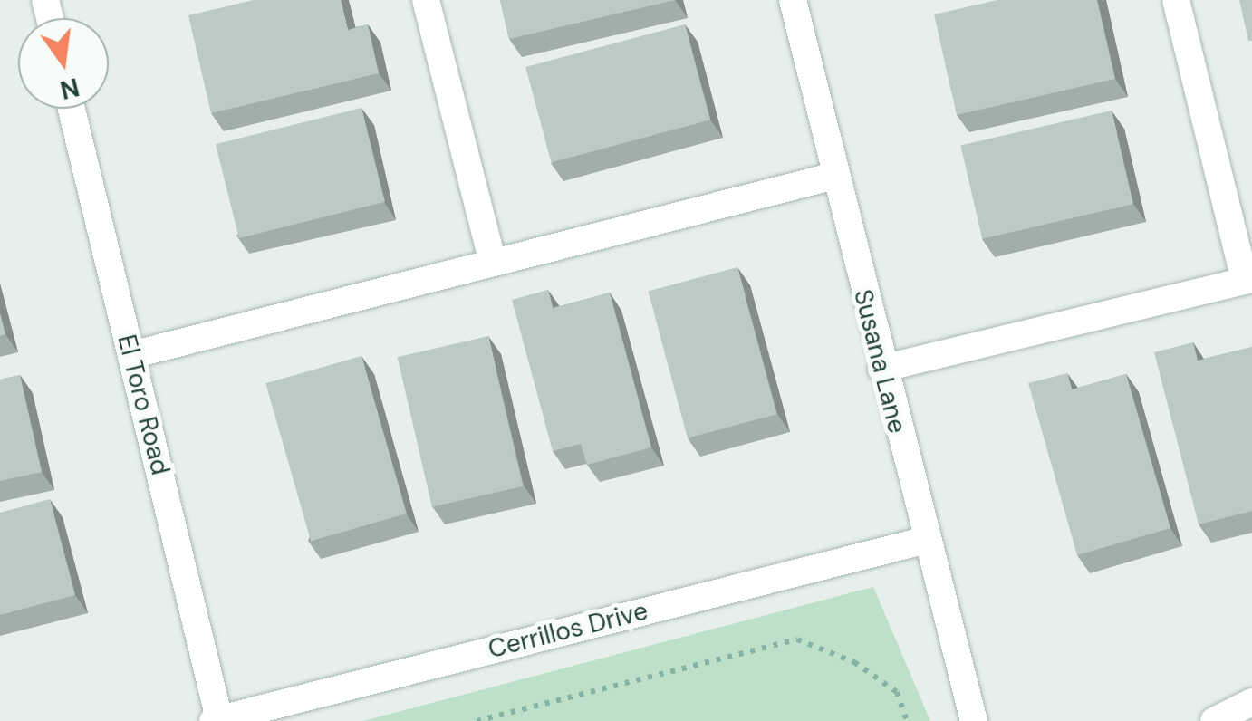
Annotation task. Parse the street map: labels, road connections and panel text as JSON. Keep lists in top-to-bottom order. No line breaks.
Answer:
{"streets":{"street":["Susana Lane","El Toro Road","Cerrillos Drive"]},"crossings":[["Susana Lane","Cerrillos Drive"],["El Toro Road","Cerrillos Drive"]],"north":"bottom"}
